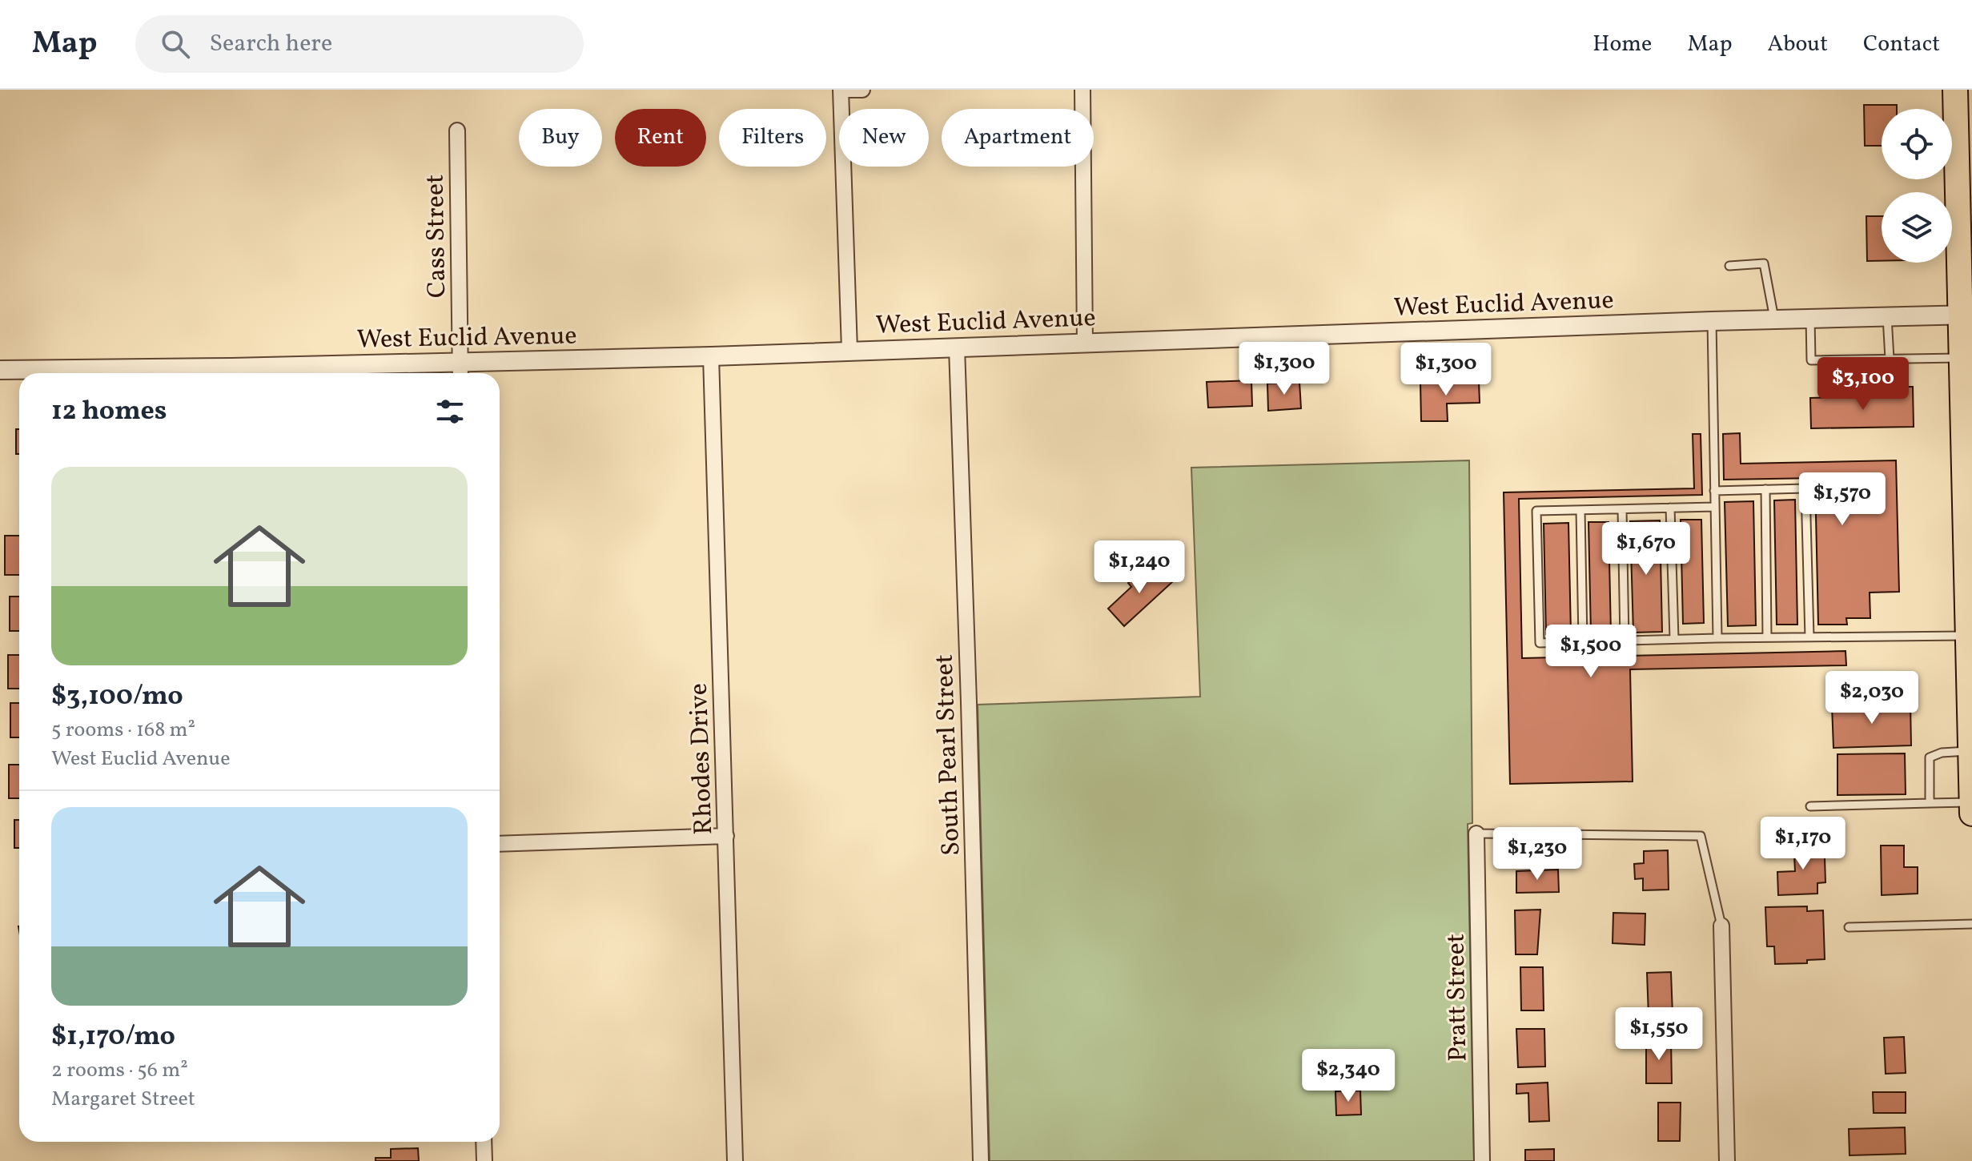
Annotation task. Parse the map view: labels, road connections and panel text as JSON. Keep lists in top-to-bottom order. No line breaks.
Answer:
{"streets":{"street":["Cass Street","West Euclid Avenue","South Pearl Street","Rhodes Drive","Pratt Street"]},"crossings":[["Cass Street","West Euclid Avenue"],["West Euclid Avenue","South Pearl Street"],["West Euclid Avenue","Rhodes Drive"]],"page":{"header":"Map","search":"Search here","nav":["Home","Map","About","Contact"],"chip":["Buy","Rent","Filters","New","Apartment"],"price":["$1,300","$1,300","$3,100","$1,570","$1,670","$1,240","$1,500","$2,030","$1,170","$1,230","$1,550","$2,340"],"heading":"12 homes","list":[{"name":"$3,100/mo","note":"5 rooms · 168 m² · West Euclid Avenue"},{"name":"$1,170/mo","note":"2 rooms · 56 m² · Margaret Street"}]}}
